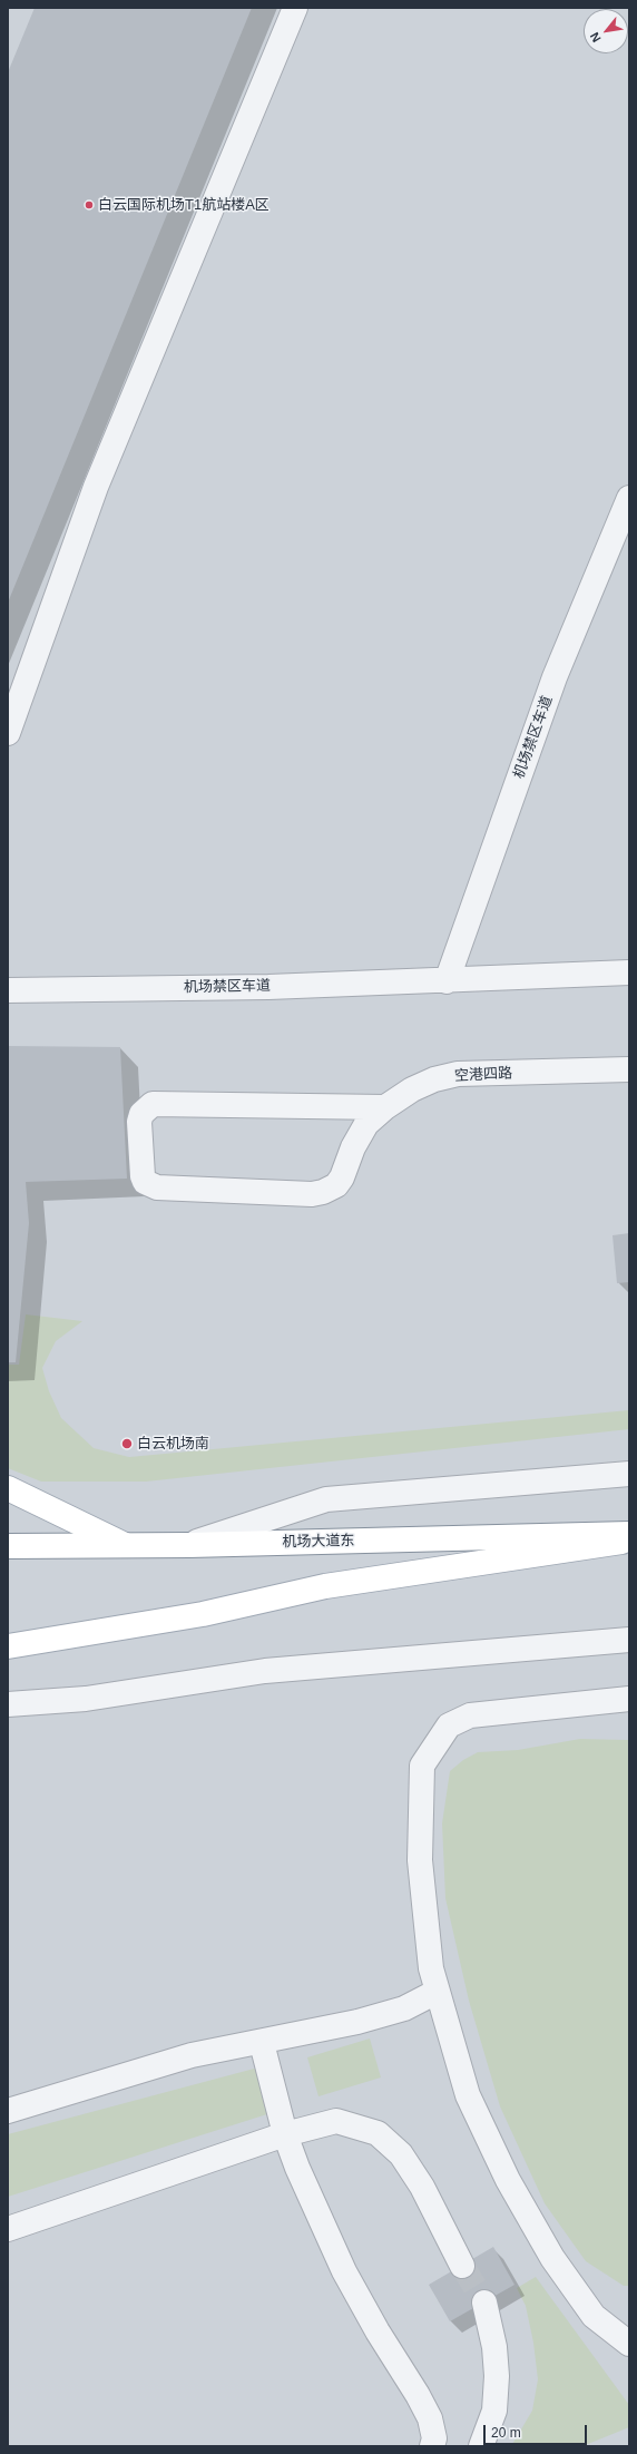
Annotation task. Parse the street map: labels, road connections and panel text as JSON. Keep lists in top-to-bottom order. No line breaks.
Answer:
{"streets":{"main road":["机场大道东"],"street":["机场禁区车道","空港四路"]},"places":["白云国际机场T1航站楼A区","白云机场南"],"scale_bar":"20 m","north":"bottom left"}
